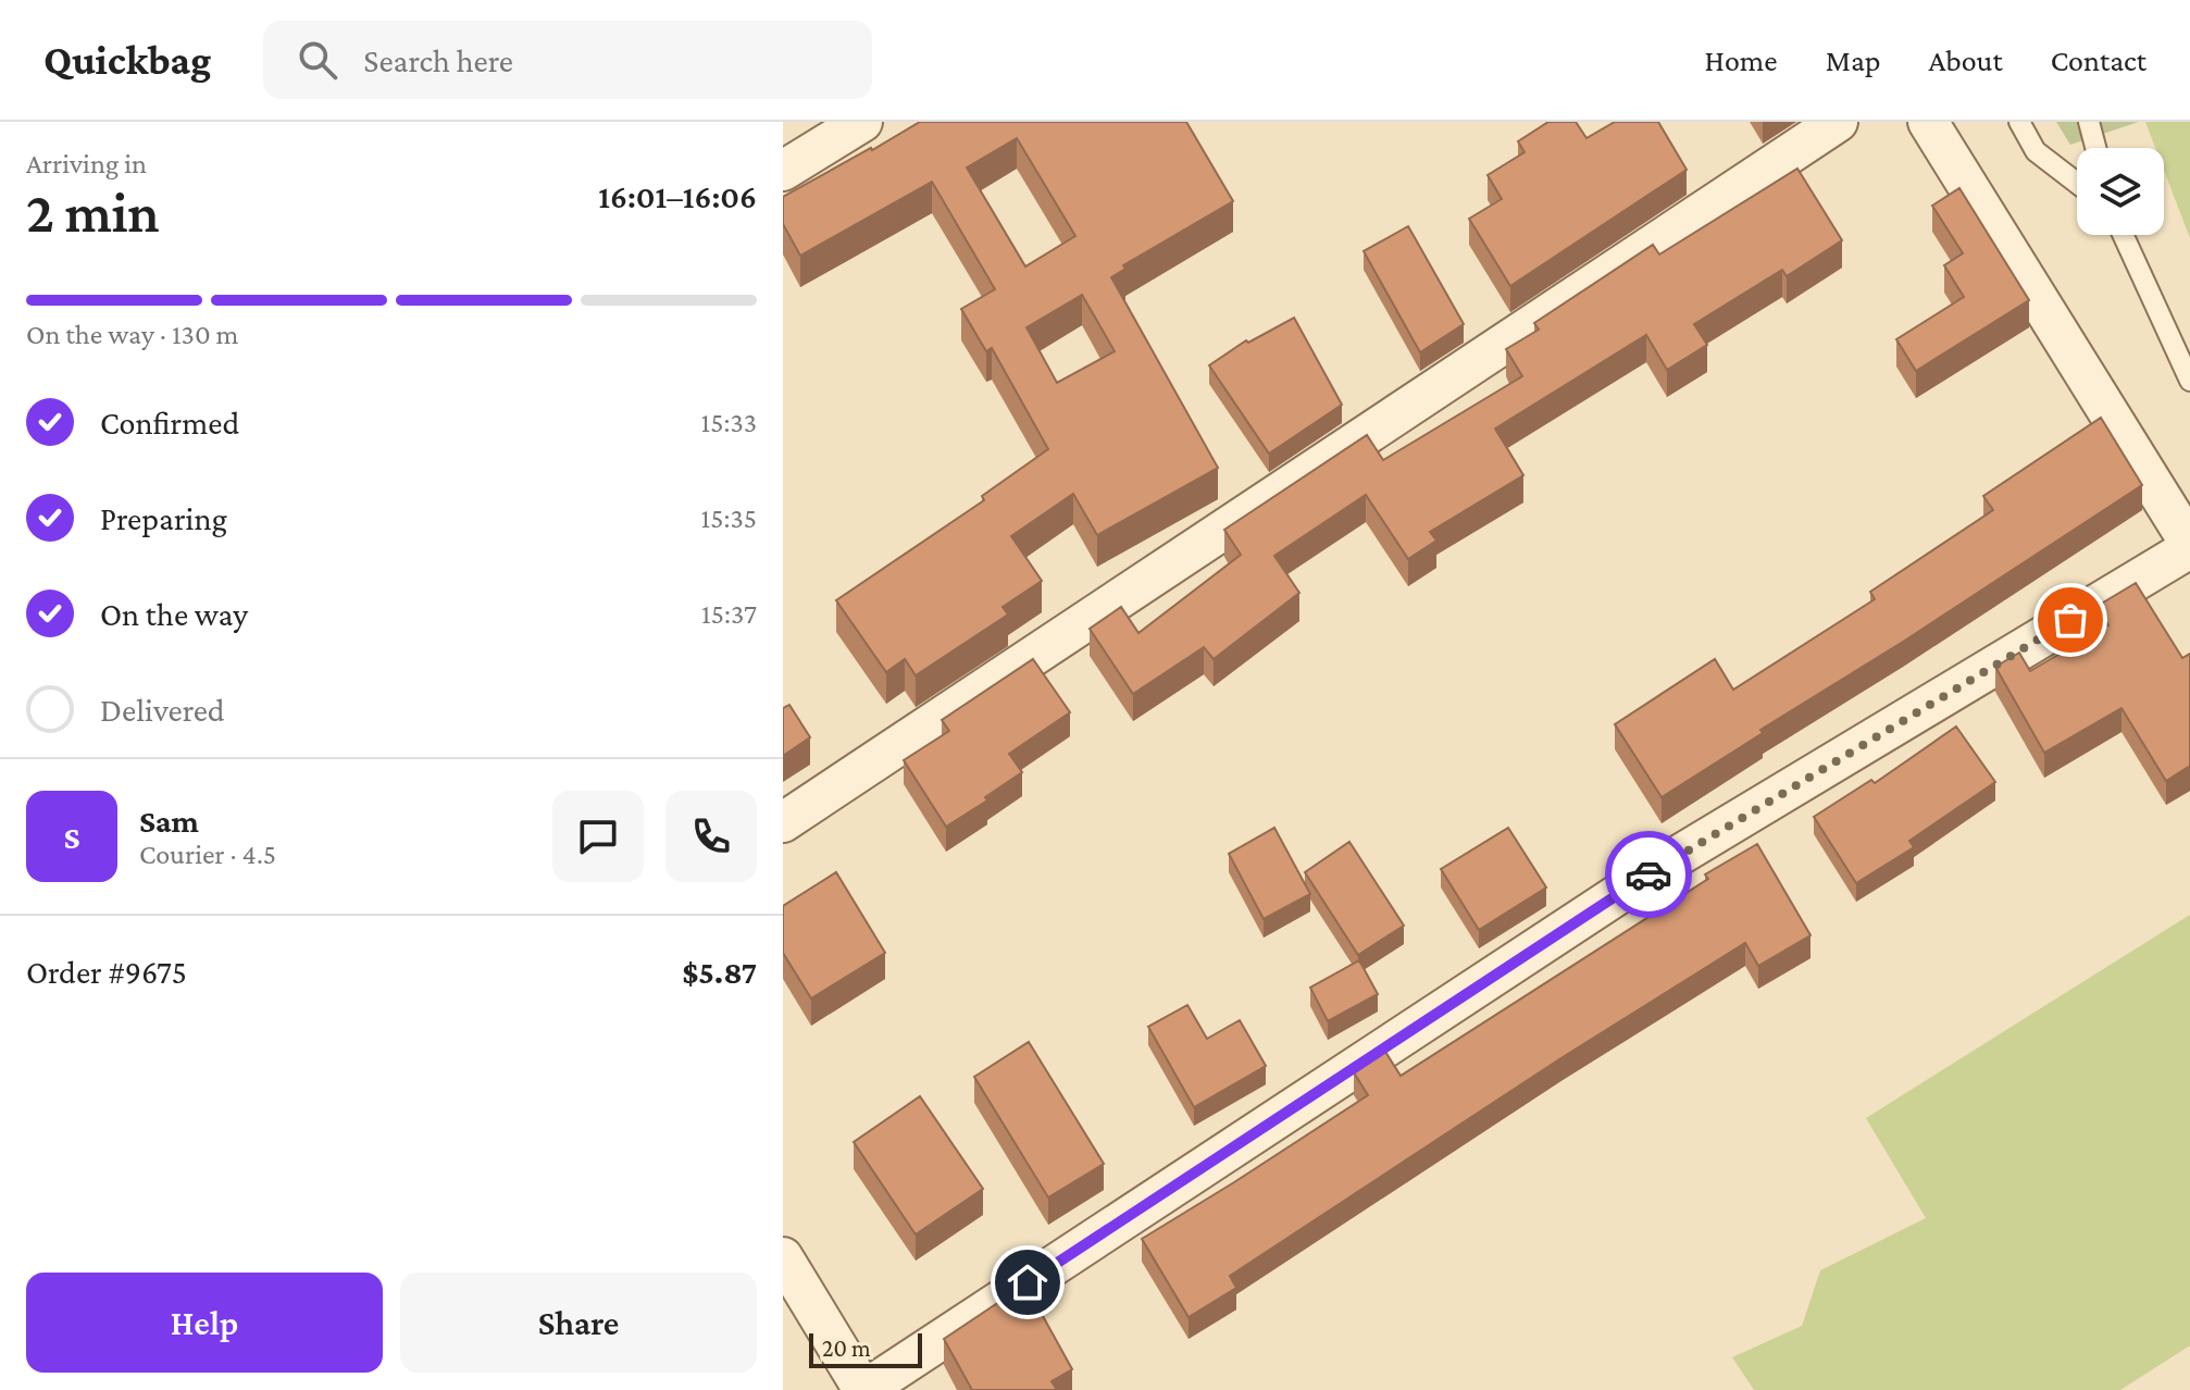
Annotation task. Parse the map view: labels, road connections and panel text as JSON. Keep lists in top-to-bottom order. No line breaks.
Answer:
{"scale_bar":"20 m","page":{"header":"Quickbag","search":"Search here","nav":["Home","Map","About","Contact"],"heading":["2 min","Arriving in","16:01–16:06"],"panel":["Sam","Courier · 4.5","Order #9675","$5.87"],"bar":"On the way · 130 m","list":[["Confirmed","15:33"],["Preparing","15:35"],["On the way","15:37"],"Delivered"],"round":"S","buttons":["Help","Share"],"scale":"20 m"}}
